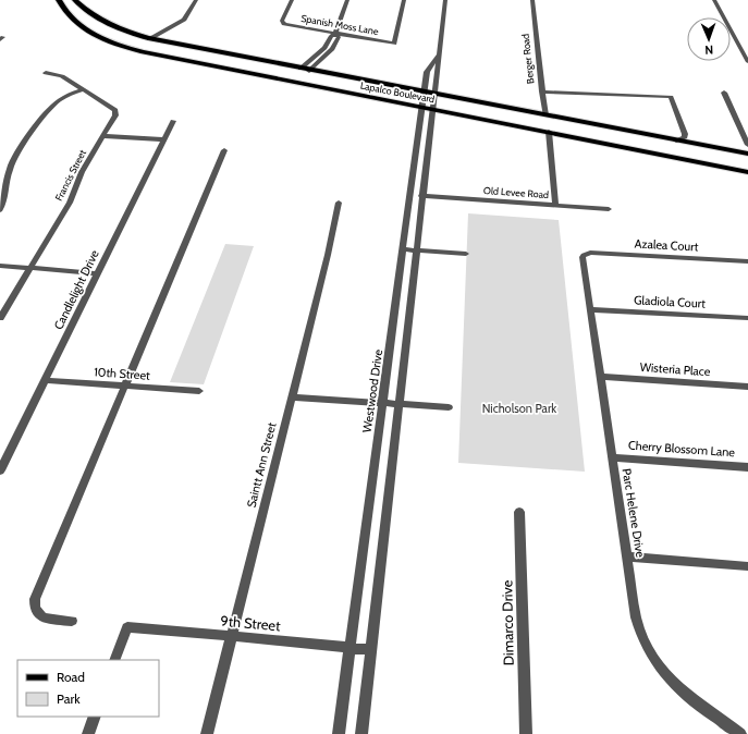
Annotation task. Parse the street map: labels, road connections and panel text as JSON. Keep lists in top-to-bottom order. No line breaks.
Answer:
{"streets":{"main road":["Lapalco Boulevard"],"street":["Spanish Moss Lane","Berger Road","Francis Street","Old Levee Road","Azalea Court","Candlelight Drive","Gladiola Court","Wisteria Place","10th Street","Westwood Drive","Cherry Blossom Lane","Saintt Ann Street","Parc Helene Drive","9th Street","Dimarco Drive"]},"crossings":[["Berger Road","Lapalco Boulevard"],["Lapalco Boulevard","Westwood Drive"],["Old Levee Road","Westwood Drive"],["Azalea Court","Parc Helene Drive"],["Candlelight Drive","10th Street"],["Gladiola Court","Parc Helene Drive"],["Wisteria Place","Parc Helene Drive"],["Westwood Drive","9th Street"],["Cherry Blossom Lane","Parc Helene Drive"],["Saintt Ann Street","9th Street"]],"parks":["Nicholson Park"],"legend":["Road","Park"],"north":"bottom"}
